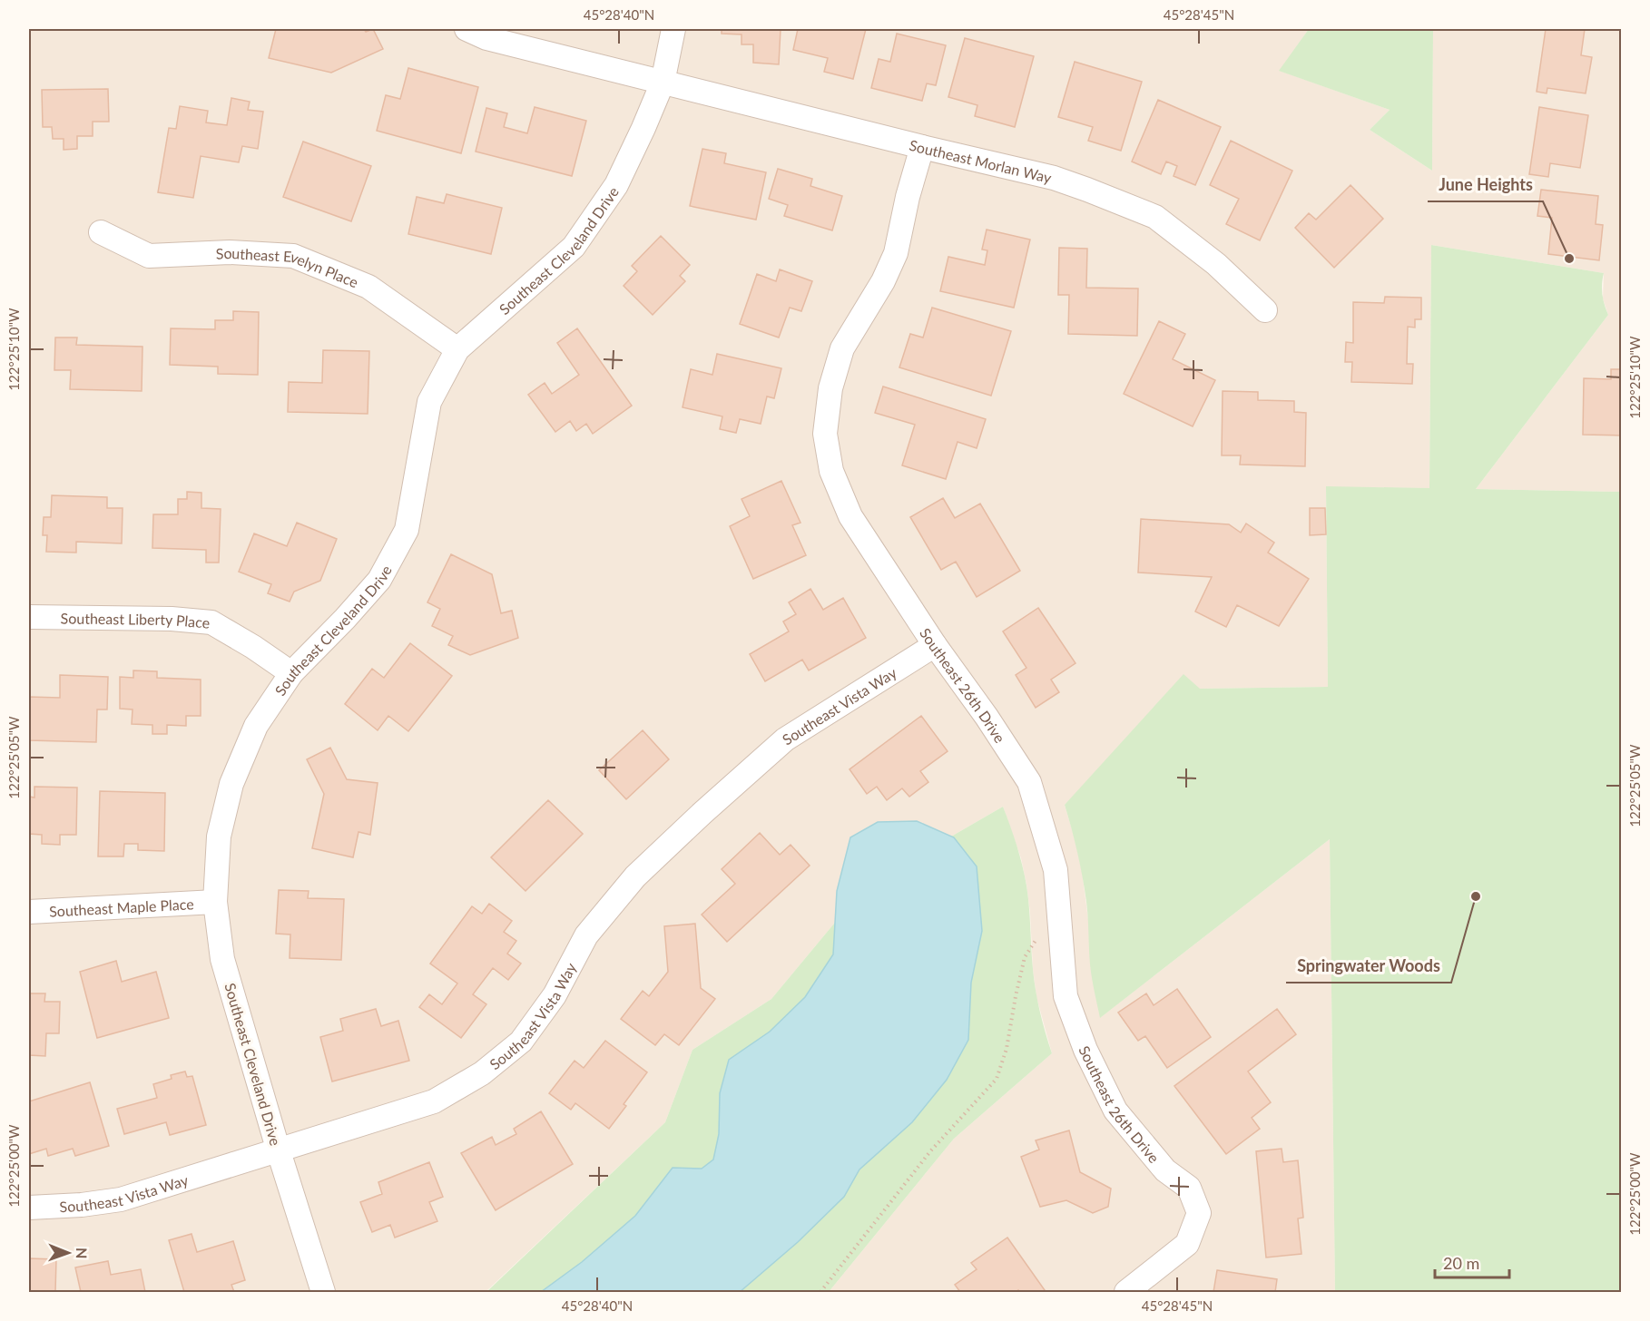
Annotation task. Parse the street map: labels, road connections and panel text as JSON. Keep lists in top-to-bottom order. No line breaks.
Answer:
{"streets":{"street":["Southeast Morlan Way","Southeast Cleveland Drive","Southeast Evelyn Place","Southeast Liberty Place","Southeast 26th Drive","Southeast Vista Way","Southeast Maple Place"]},"crossings":[["Southeast Morlan Way","Southeast Cleveland Drive"],["Southeast Morlan Way","Southeast 26th Drive"],["Southeast Cleveland Drive","Southeast Evelyn Place"],["Southeast Cleveland Drive","Southeast Liberty Place"],["Southeast Cleveland Drive","Southeast Vista Way"],["Southeast Cleveland Drive","Southeast Maple Place"],["Southeast 26th Drive","Southeast Vista Way"]],"places":["June Heights","Springwater Woods"],"scale_bar":"20 m","north":"right","coordinates":["45°28'40\"N","45°28'45\"N","122°25'10\"W","122°25'05\"W","122°25'00\"W"]}
